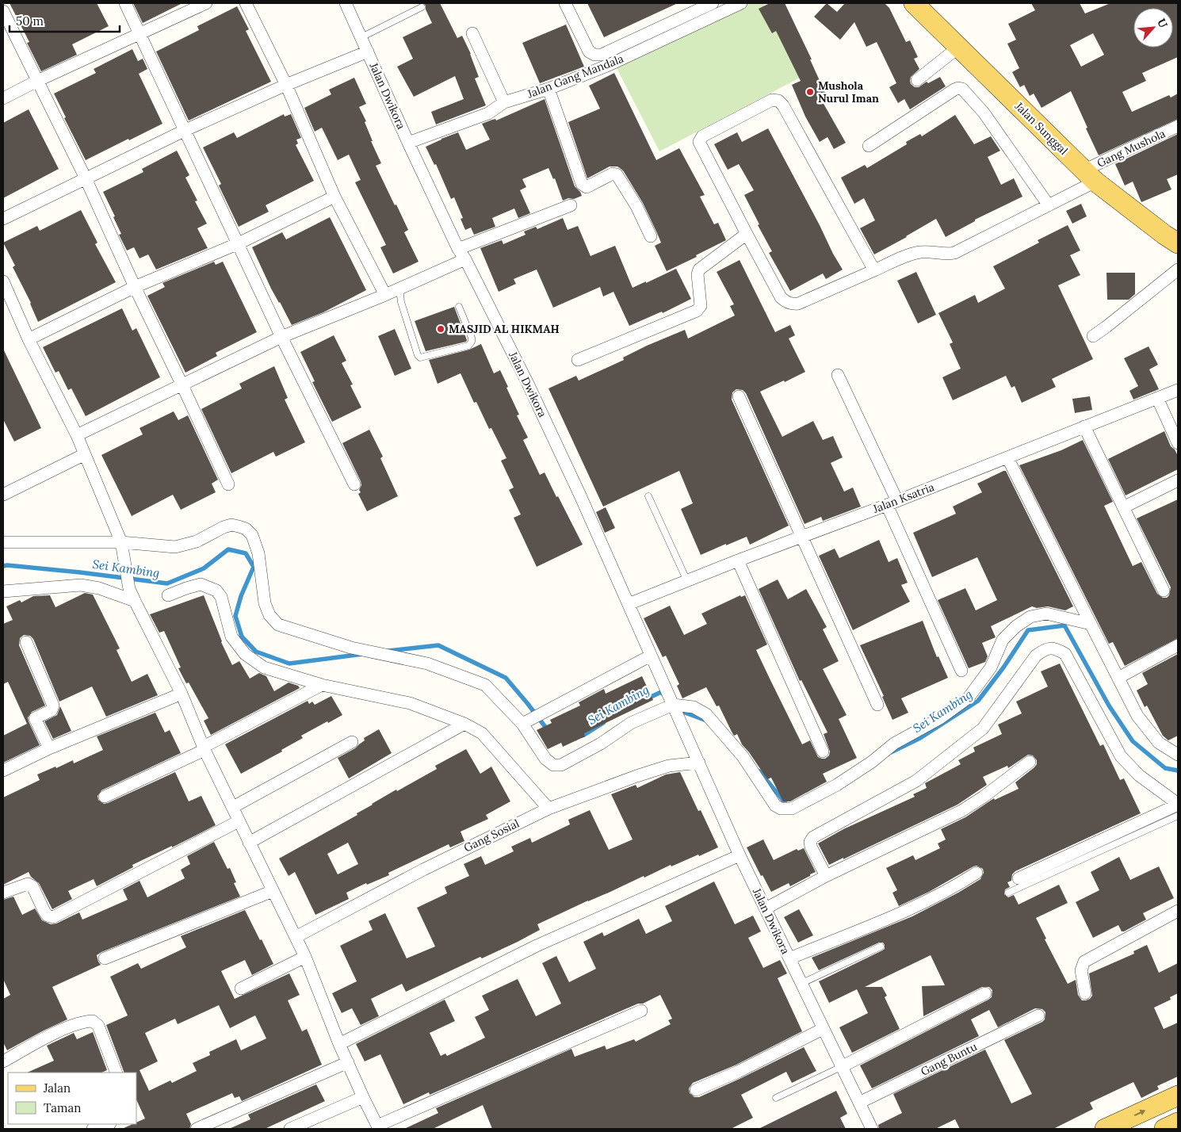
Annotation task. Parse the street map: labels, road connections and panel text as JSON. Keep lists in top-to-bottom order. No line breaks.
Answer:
{"streets":{"main road":["Jalan Sunggal"],"street":["Jalan Gang Mandala","Jalan Dwikora","Gang Mushola","Jalan Ksatria","Gang Sosial","Gang Buntu"]},"crossings":[["Jalan Gang Mandala","Jalan Dwikora"],["Jalan Dwikora","Jalan Ksatria"],["Jalan Dwikora","Gang Sosial"],["Jalan Dwikora","Gang Buntu"],["Jalan Sunggal","Gang Mushola"]],"water":["Sei Kambing"],"places":["Mushola Nurul Iman","MASJID AL HIKMAH"],"legend":["Jalan","Taman"],"scale_bar":"50 m","north":"top right"}
